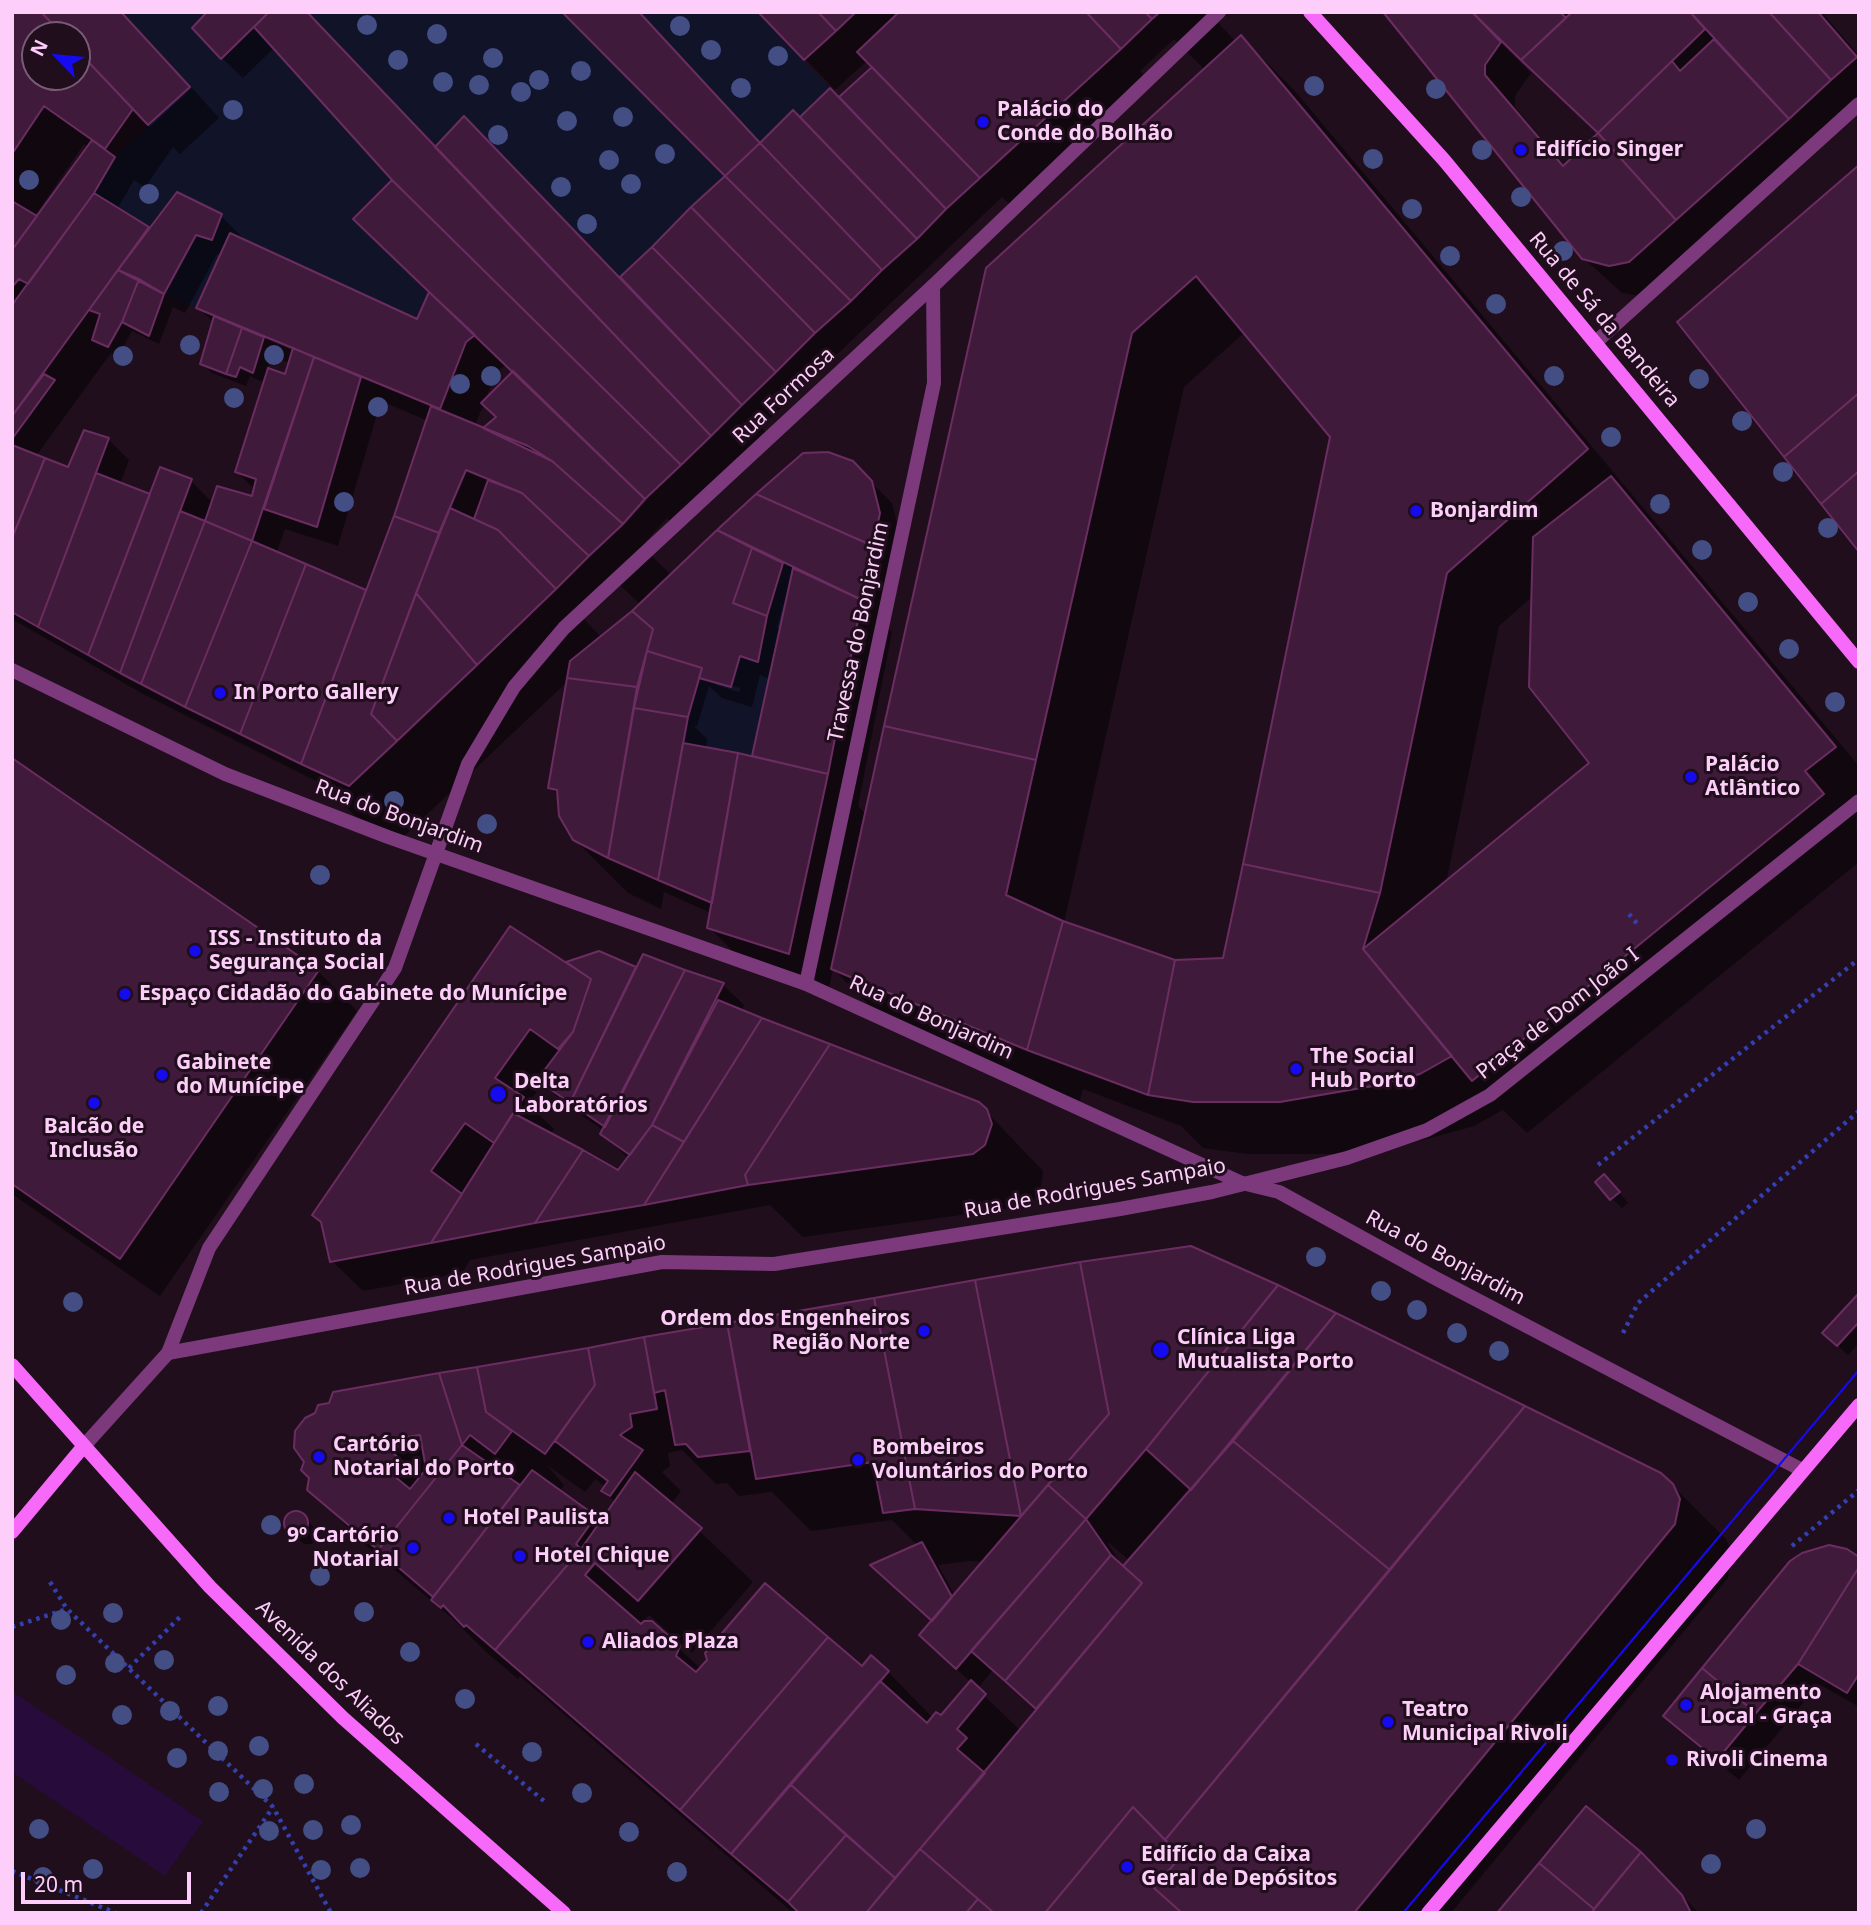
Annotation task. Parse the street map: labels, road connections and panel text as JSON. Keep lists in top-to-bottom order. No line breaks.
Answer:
{"streets":{"main road":["Rua de Sá da Bandeira","Avenida dos Aliados"],"street":["Rua Formosa","Travessa do Bonjardim","Rua do Bonjardim","Praça de Dom João I","Rua de Rodrigues Sampaio"]},"crossings":[["Rua Formosa","Travessa do Bonjardim"],["Rua Formosa","Rua do Bonjardim"],["Rua Formosa","Rua de Rodrigues Sampaio"],["Travessa do Bonjardim","Rua do Bonjardim"],["Rua do Bonjardim","Praça de Dom João I"],["Rua do Bonjardim","Rua de Rodrigues Sampaio"],["Praça de Dom João I","Rua de Rodrigues Sampaio"]],"places":["Palácio do Conde do Bolhão","Edifício Singer","Bonjardim","In Porto Gallery","Palácio Atlântico","ISS - Instituto da Segurança Social","Espaço Cidadão do Gabinete do Munícipe","The Social Hub Porto","Gabinete do Munícipe","Delta Laboratórios","Balcão de Inclusão","Ordem dos Engenheiros Região Norte","Clínica Liga Mutualista Porto","Cartório Notarial do Porto","Bombeiros Voluntários do Porto","Hotel Paulista","9º Cartório Notarial","Hotel Chique","Aliados Plaza","Alojamento Local - Graça","Teatro Municipal Rivoli","Rivoli Cinema","Edifício da Caixa Geral de Depósitos"],"scale_bar":"20 m","north":"top left"}
